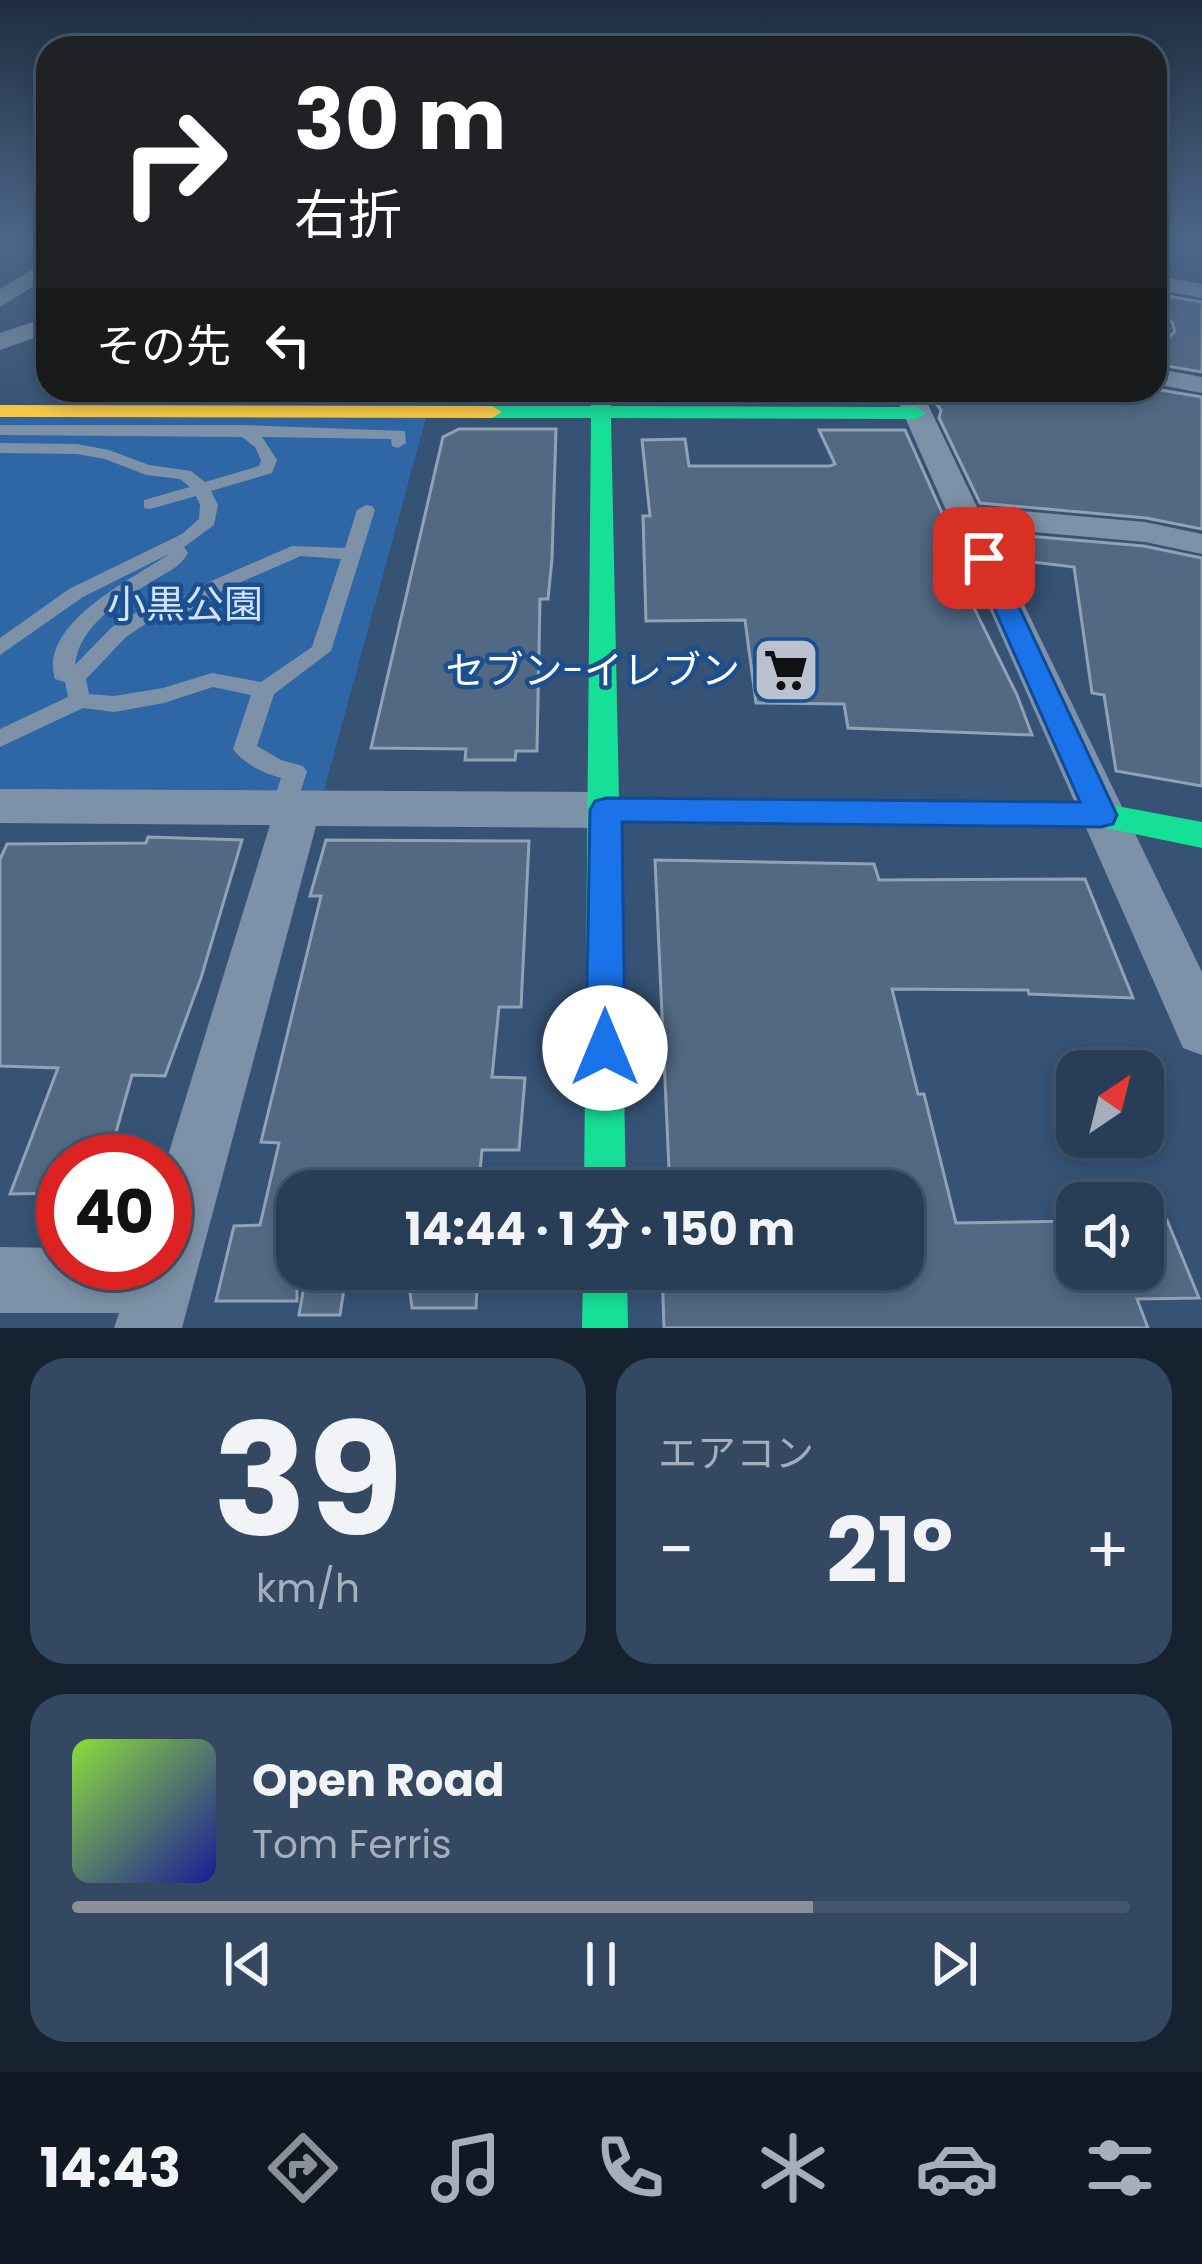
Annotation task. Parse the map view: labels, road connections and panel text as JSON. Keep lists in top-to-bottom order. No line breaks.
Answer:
{"parks":["小黒公園"],"places":{"supermarket":["セブン-イレブン"]},"north":"top right","page":{"turn":["30 m","右折"],"then":"その先","limit":"40","trip":"14:44 · 1 分 · 150 m","tile":[["39","km/h"],"エアコン"],"heat":["−","21°","+"],"song":["Open Road","Tom Ferris"],"tabs":"14:43"}}
